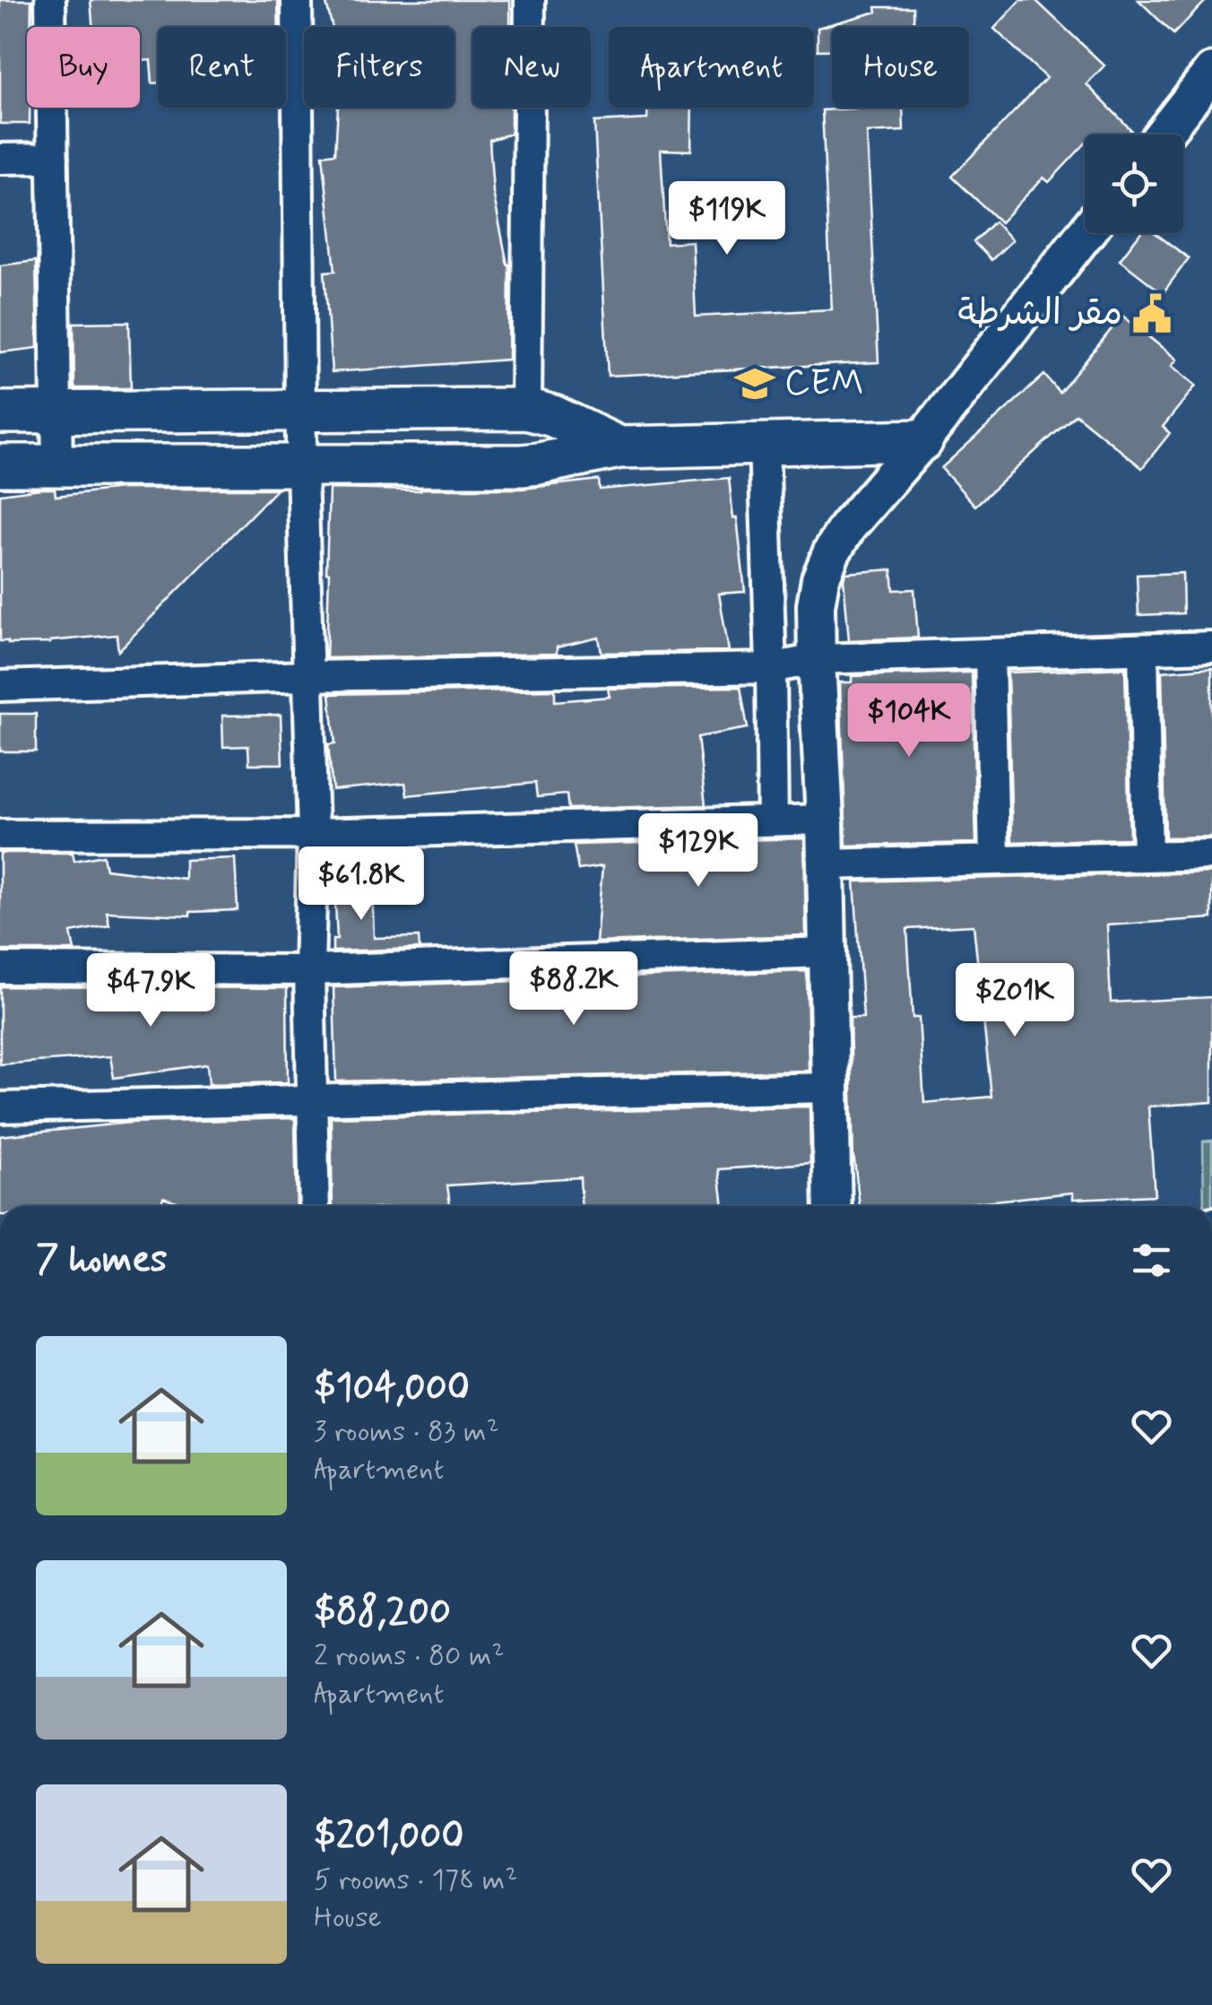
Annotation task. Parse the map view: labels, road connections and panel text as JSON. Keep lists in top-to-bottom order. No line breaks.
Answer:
{"places":{"public building":["مقر الشرطة"],"school or university":["CEM"]},"page":{"chip":["Buy","Rent","Filters","New","Apartment","House"],"price":["$119K","$104K","$129K","$61.8K","$88.2K","$47.9K","$201K"],"heading":"7 homes","list":[{"name":"$104,000","note":"3 rooms · 83 m² · Apartment"},{"name":"$88,200","note":"2 rooms · 80 m² · Apartment"},{"name":"$201,000","note":"5 rooms · 178 m² · House"}]}}
